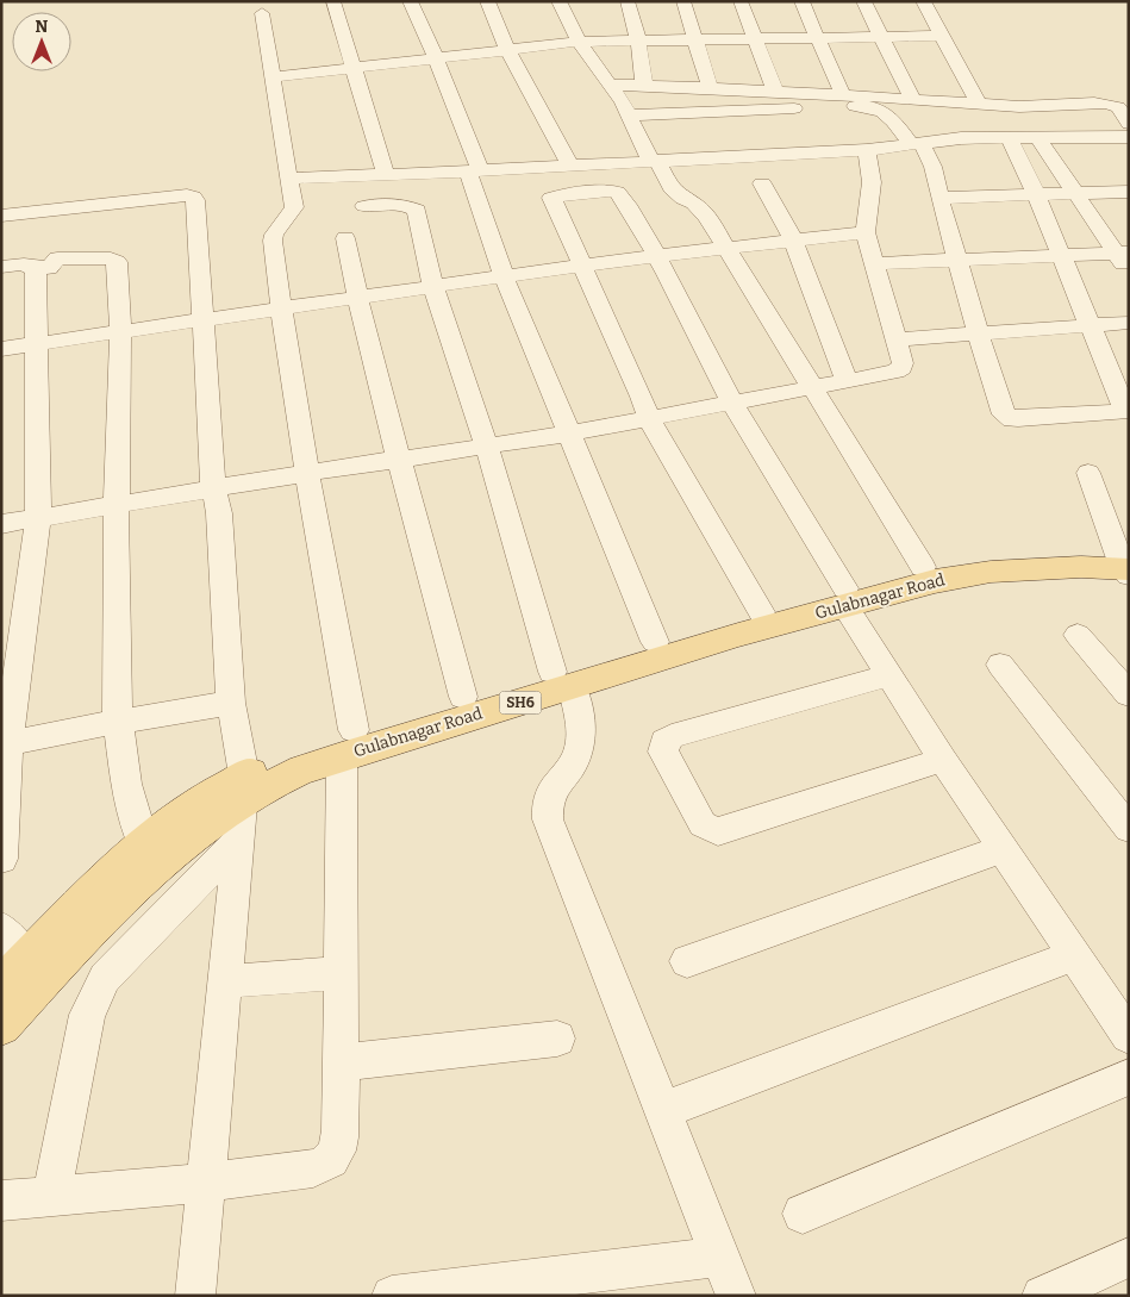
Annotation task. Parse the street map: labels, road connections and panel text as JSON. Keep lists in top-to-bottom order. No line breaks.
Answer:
{"streets":{"main road":["Gulabnagar Road","SH6"]},"north":"top"}
